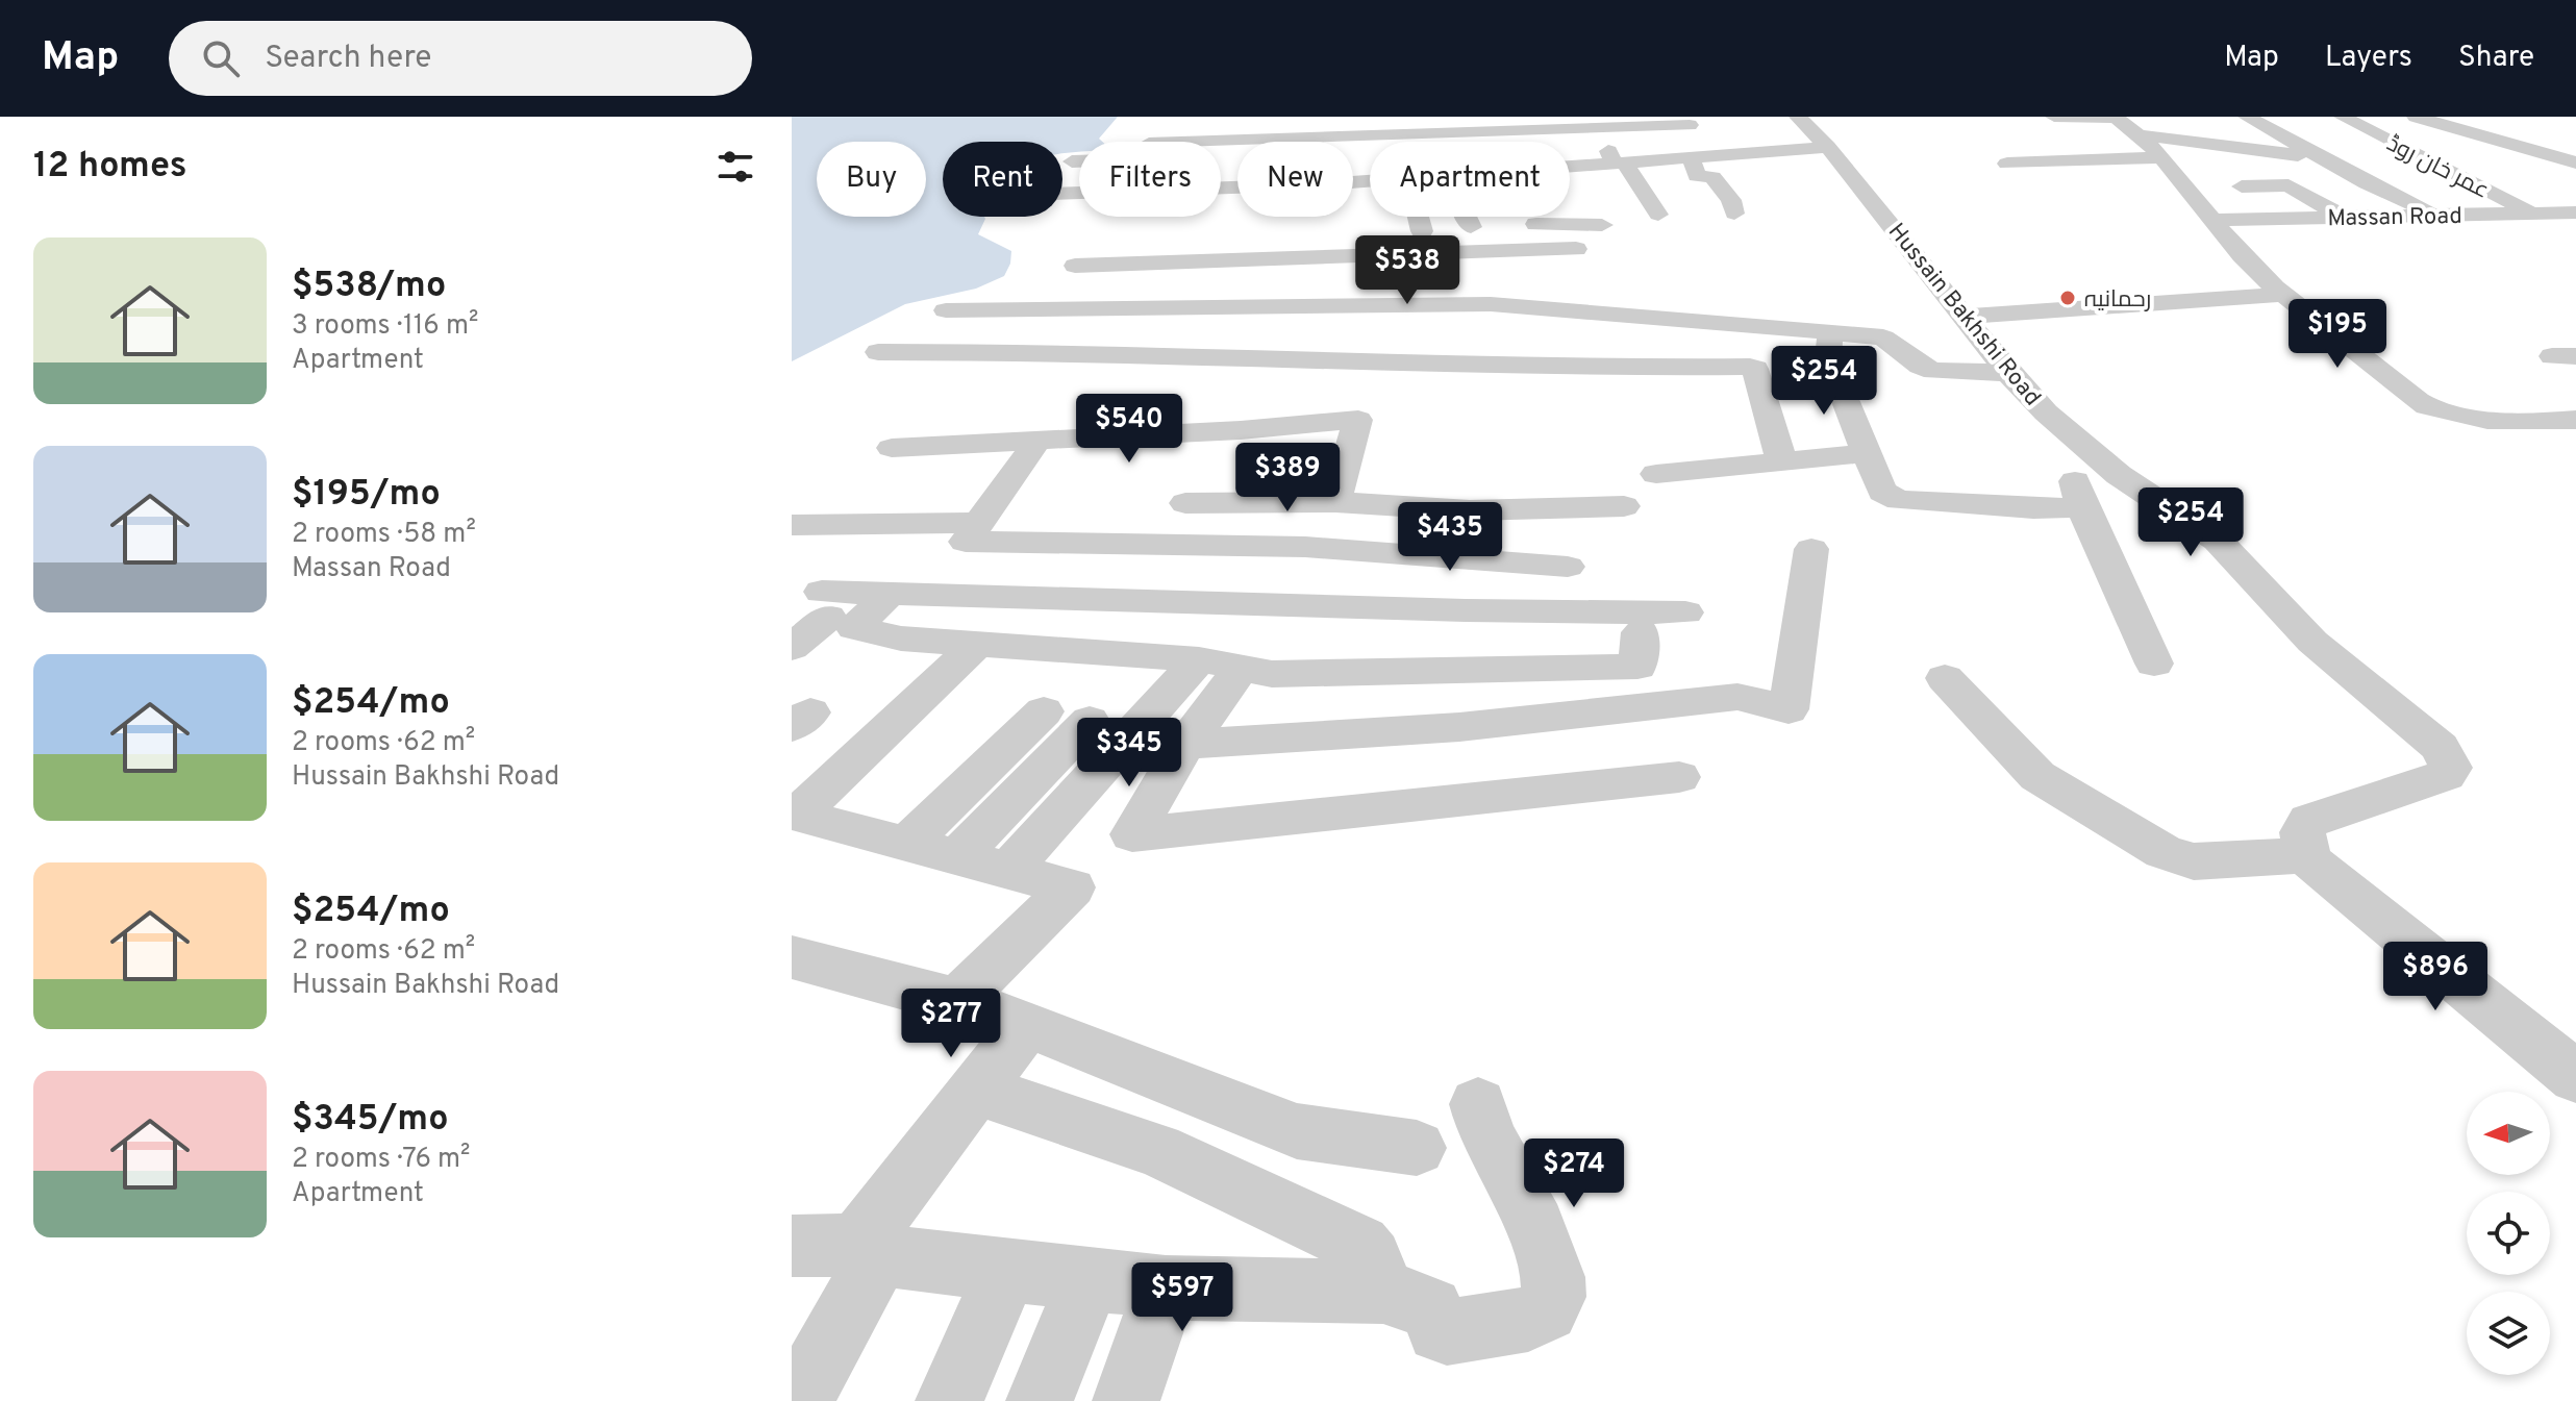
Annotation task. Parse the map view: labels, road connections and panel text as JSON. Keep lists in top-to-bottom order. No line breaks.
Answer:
{"streets":{"street":["عمر خان روڈ","Massan Road","Hussain Bakhshi Road"]},"crossings":[["عمر خان روڈ","Massan Road"]],"places":["رحمانیہ"],"north":"left","page":{"header":"Map","search":"Search here","nav":["Map","Layers","Share"],"heading":"12 homes","chip":["Buy","Rent","Filters","New","Apartment"],"list":[{"name":"$538/mo","note":"3 rooms · 116 m² · Apartment"},{"name":"$195/mo","note":"2 rooms · 58 m² · Massan Road"},{"name":"$254/mo","note":"2 rooms · 62 m² · Hussain Bakhshi Road"},{"name":"$254/mo","note":"2 rooms · 62 m² · Hussain Bakhshi Road"},{"name":"$345/mo","note":"2 rooms · 76 m² · Apartment"}],"price":["$538","$195","$254","$540","$389","$254","$435","$345","$896","$277","$274","$597"]}}
